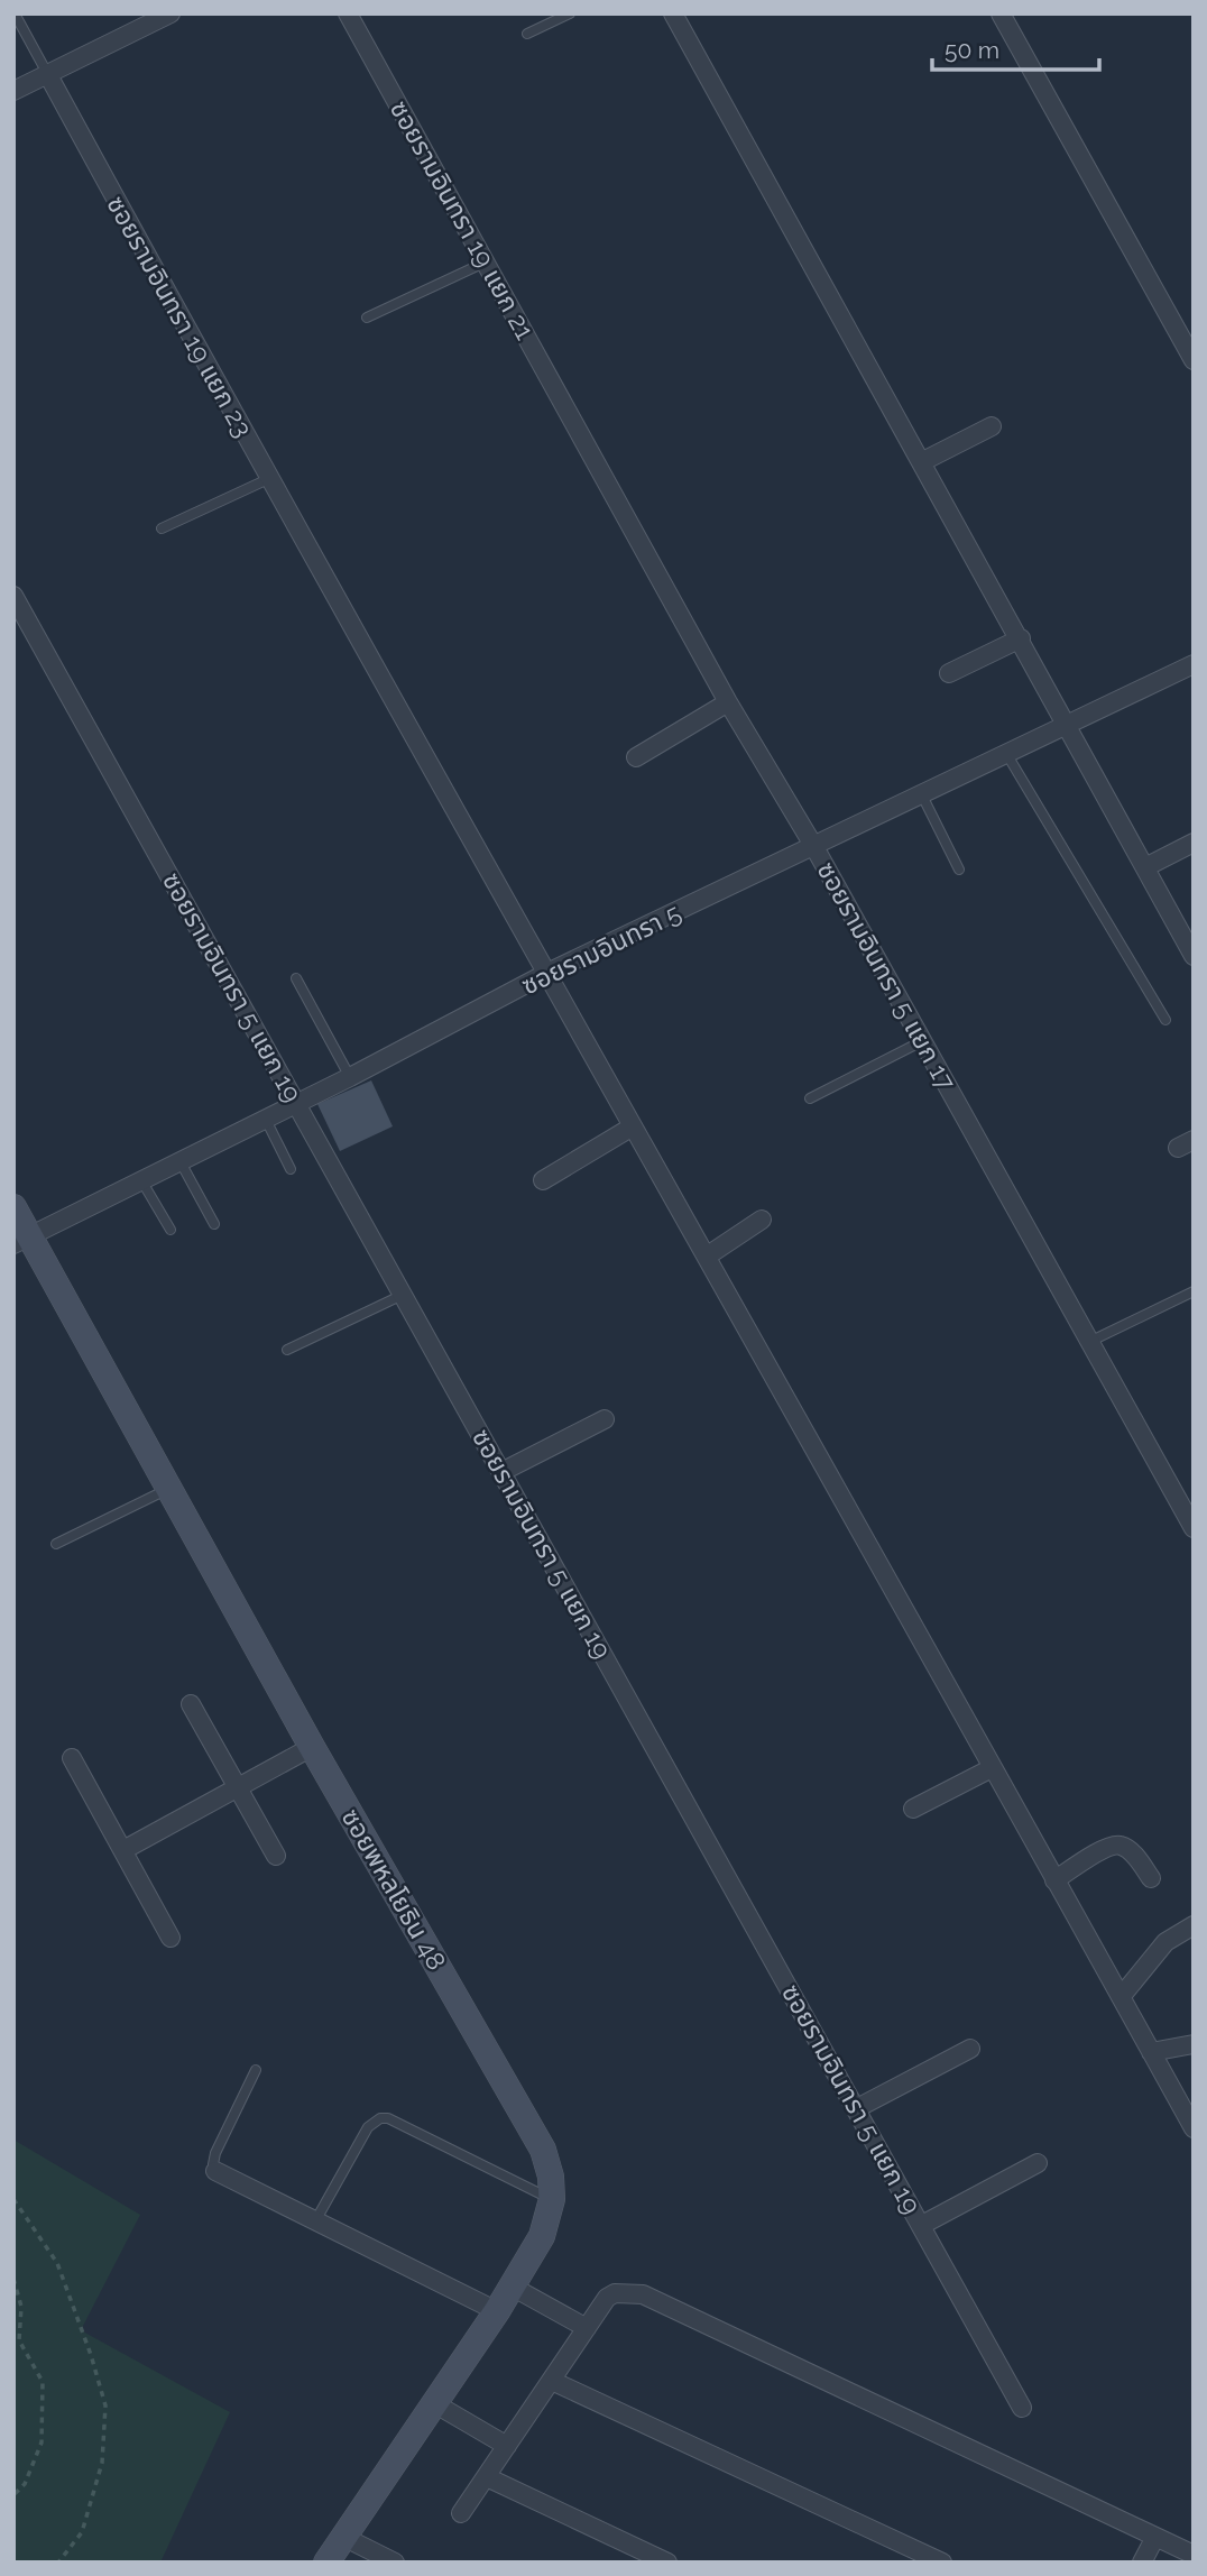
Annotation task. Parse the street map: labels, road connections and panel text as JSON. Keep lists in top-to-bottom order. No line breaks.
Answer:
{"streets":{"street":["ซอยรามอินทรา 19 แยก 21","ซอยรามอินทรา 19 แยก 23","ซอยรามอินทรา 5","ซอยรามอินทรา 5 แยก 17","ซอยรามอินทรา 5 แยก 19","ซอยพหลโยธิน 48"]},"crossings":[["ซอยรามอินทรา 19 แยก 21","ซอยรามอินทรา 5 แยก 17"],["ซอยรามอินทรา 19 แยก 23","ซอยรามอินทรา 5"],["ซอยรามอินทรา 5","ซอยรามอินทรา 5 แยก 17"],["ซอยรามอินทรา 5","ซอยรามอินทรา 5 แยก 19"],["ซอยรามอินทรา 5","ซอยพหลโยธิน 48"]],"scale_bar":"50 m"}
